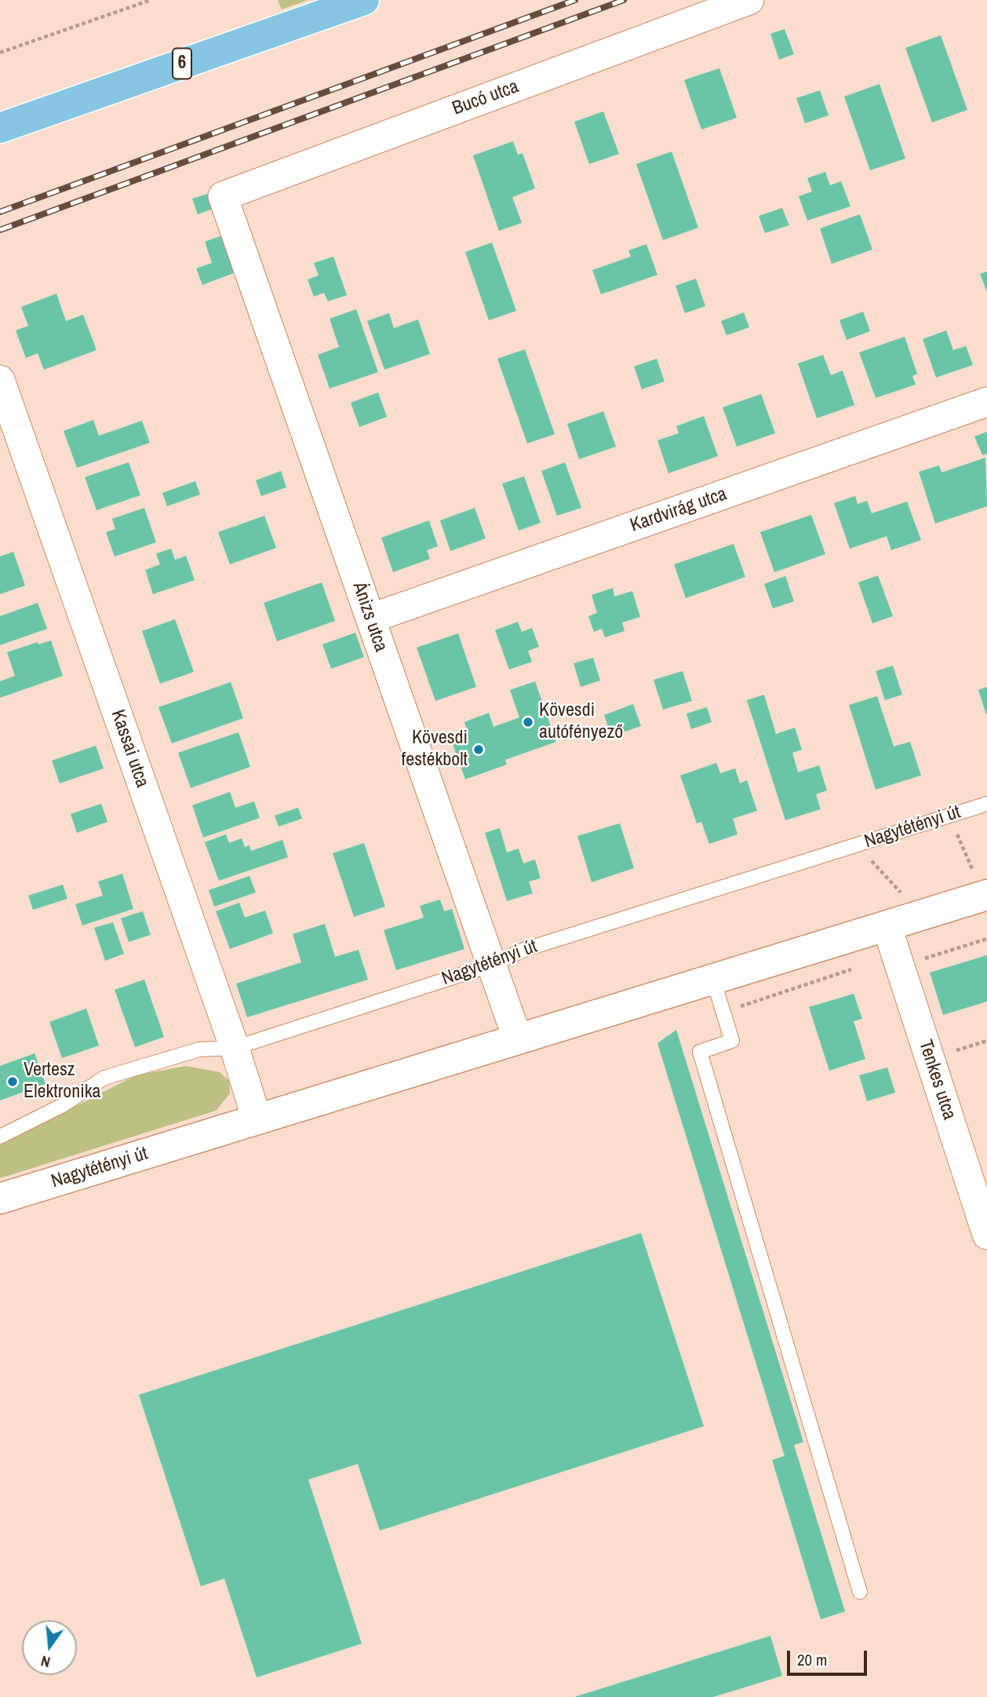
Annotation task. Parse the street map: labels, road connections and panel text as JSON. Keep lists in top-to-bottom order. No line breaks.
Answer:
{"streets":{"main road":["6","Nagytétényi út"],"street":["Bucó utca","Kardvirág utca","Ánizs utca","Kassai utca","Tenkes utca"]},"crossings":[["Bucó utca","Ánizs utca"],["Kardvirág utca","Ánizs utca"],["Ánizs utca","Nagytétényi út"],["Kassai utca","Nagytétényi út"],["Nagytétényi út","Tenkes utca"]],"places":["Kövesdi autófényező","Kövesdi festékbolt","Vertesz Elektronika"],"scale_bar":"20 m","north":"bottom"}
